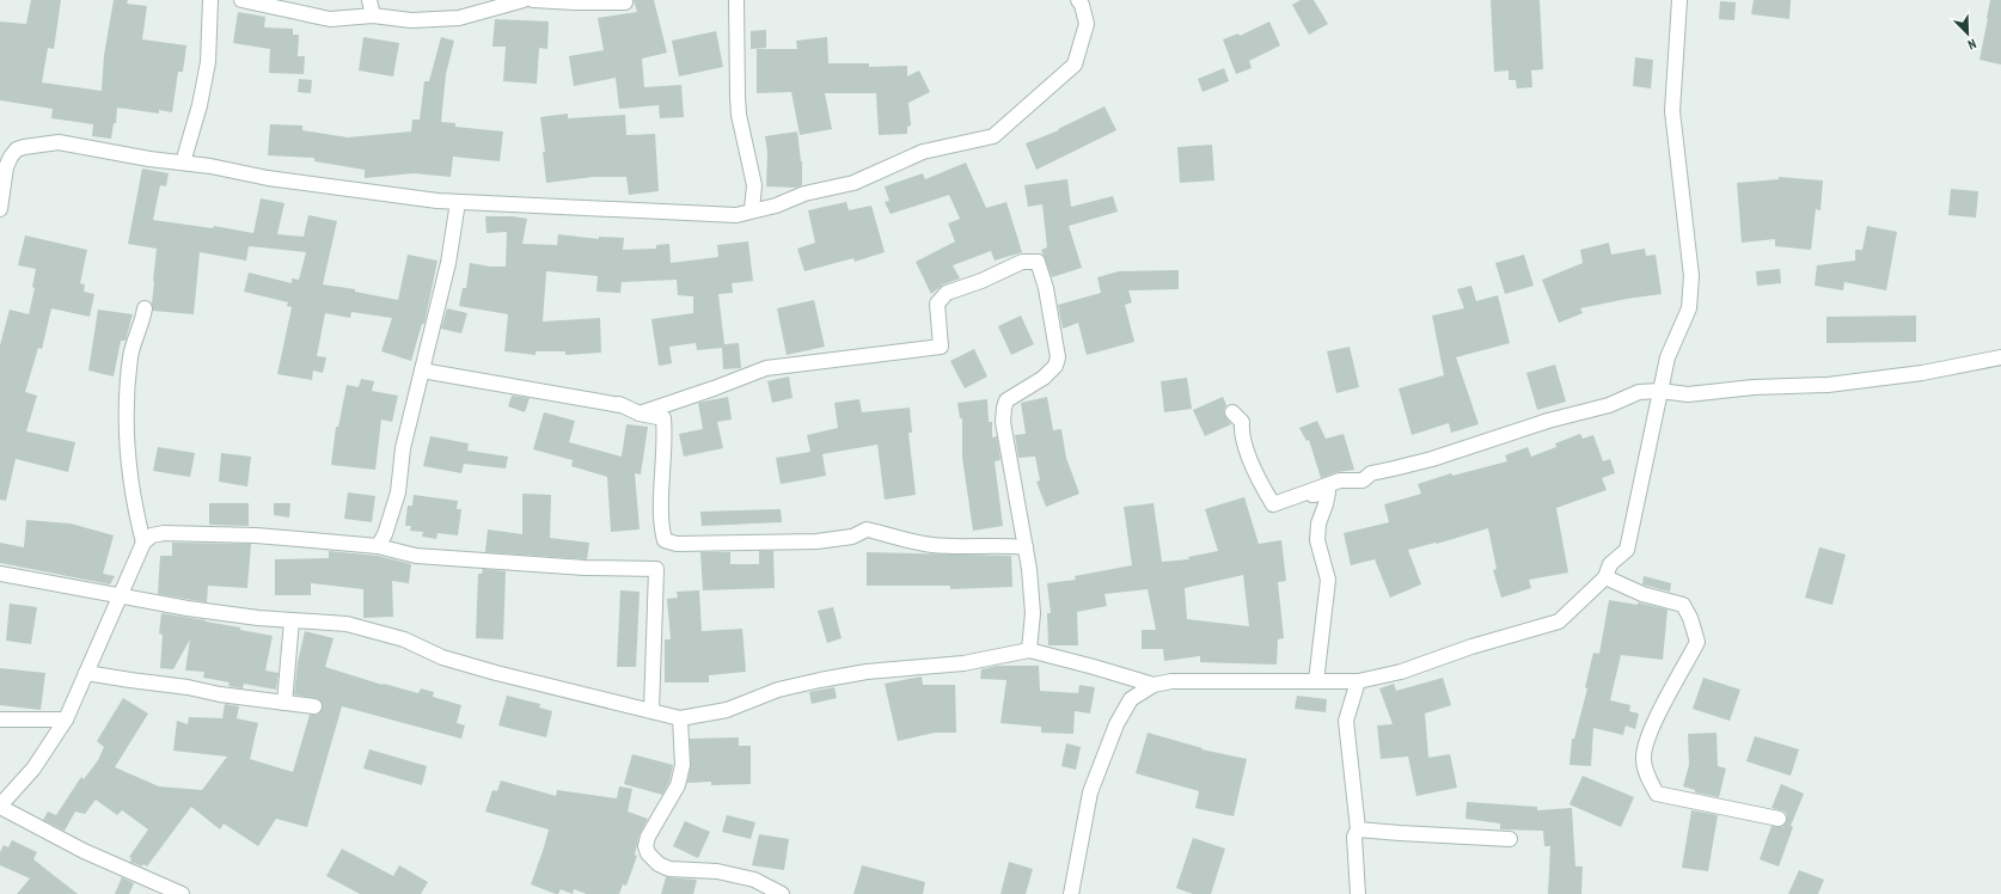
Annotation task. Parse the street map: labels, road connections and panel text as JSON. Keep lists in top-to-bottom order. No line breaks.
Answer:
{"north":"bottom right"}
